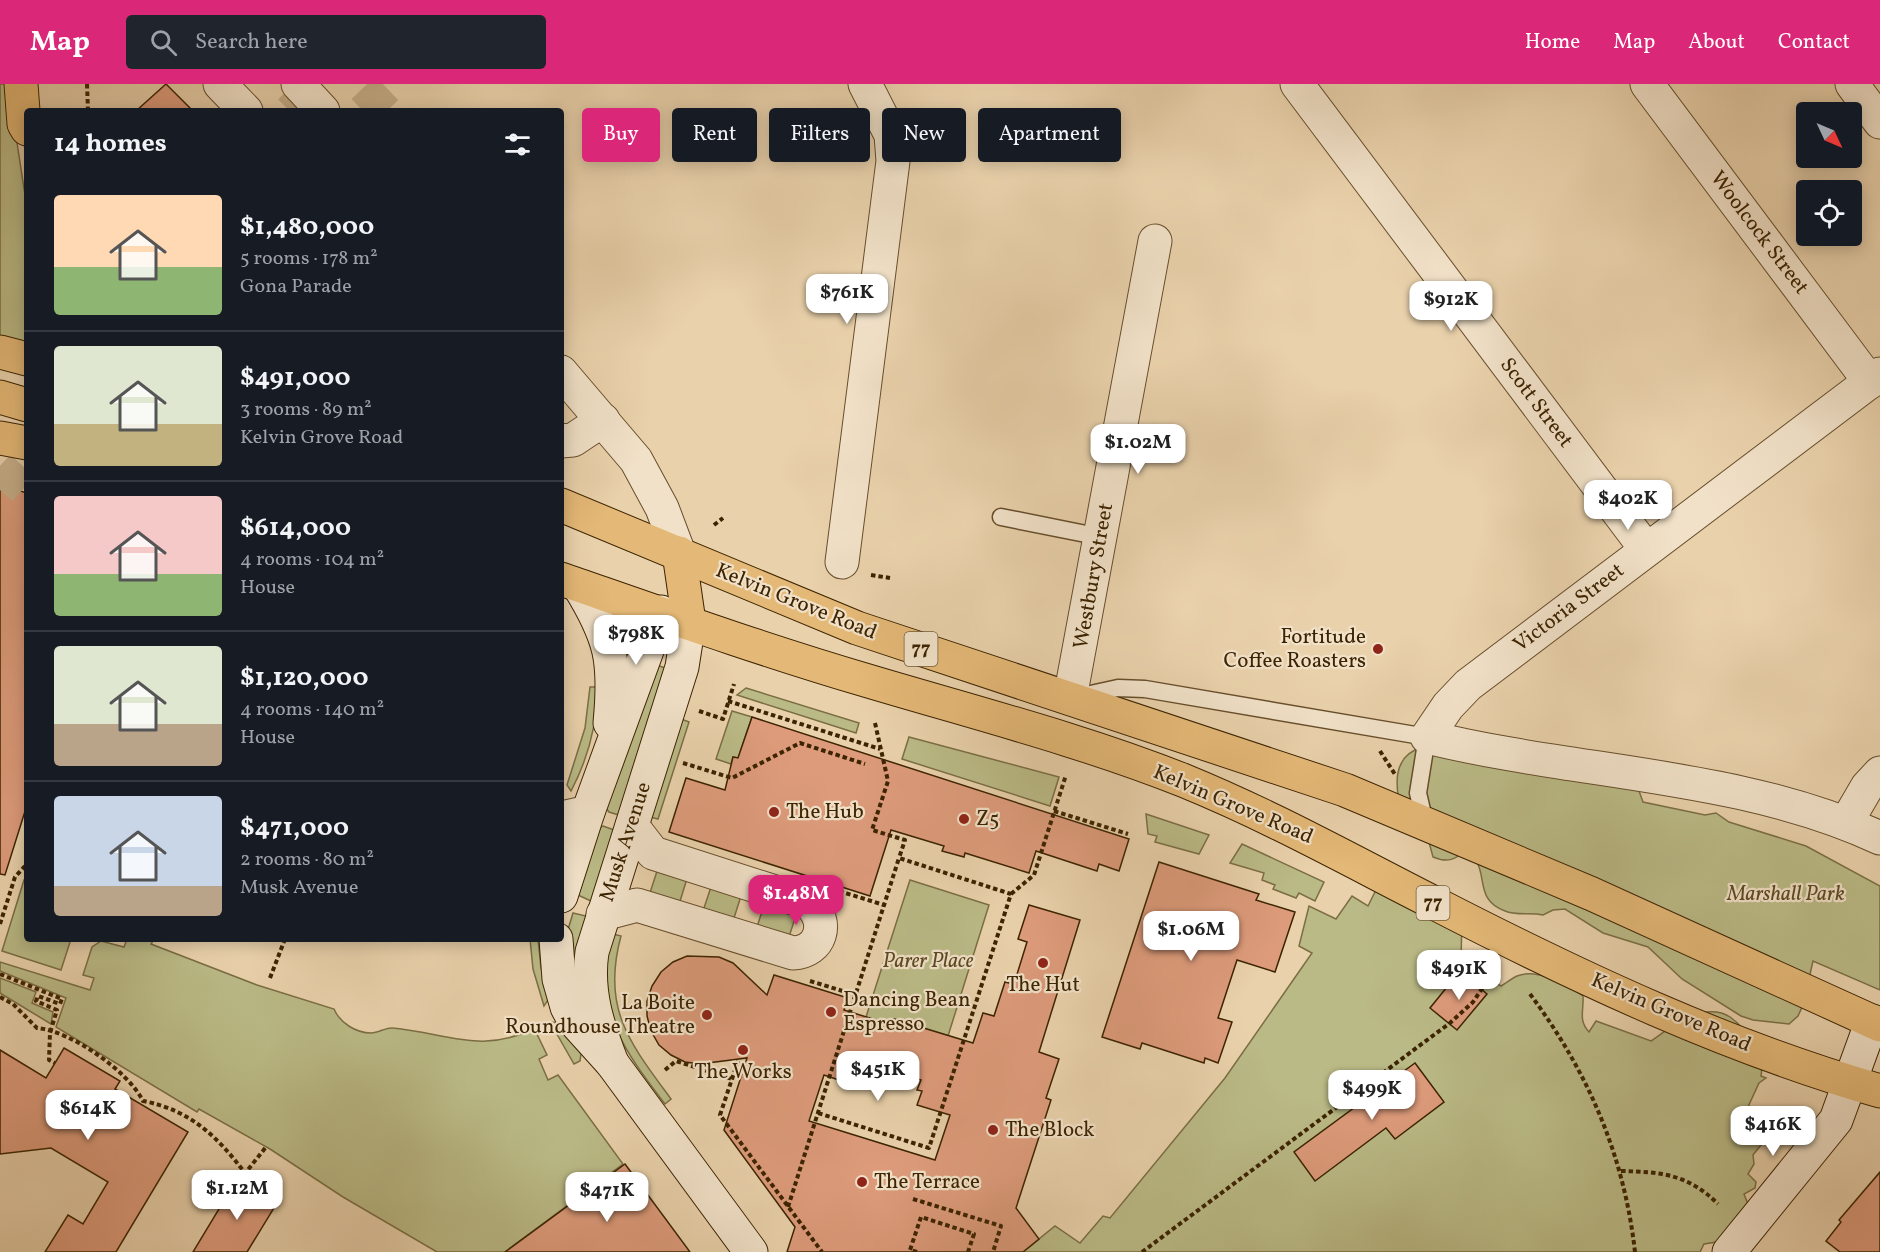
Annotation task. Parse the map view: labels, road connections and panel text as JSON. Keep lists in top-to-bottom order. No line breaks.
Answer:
{"streets":{"main road":["Kelvin Grove Road","77"],"street":["Woolcock Street","Scott Street","Westbury Street","Victoria Street","Musk Avenue"]},"crossings":[["Woolcock Street","Victoria Street"],["Scott Street","Victoria Street"],["Westbury Street","Kelvin Grove Road"],["Kelvin Grove Road","Victoria Street"],["Kelvin Grove Road","Musk Avenue"]],"parks":["Marshall Park","Parer Place"],"places":["Fortitude Coffee Roasters","The Hub","Z5","The Hut","Dancing Bean Espresso","La Boite Roundhouse Theatre","The Works","The Block","The Terrace"],"north":"bottom right","page":{"header":"Map","search":"Search here","nav":["Home","Map","About","Contact"],"chip":["Buy","Rent","Filters","New","Apartment"],"heading":"14 homes","list":[{"name":"$1,480,000","note":"5 rooms · 178 m² · Gona Parade"},{"name":"$491,000","note":"3 rooms · 89 m² · Kelvin Grove Road"},{"name":"$614,000","note":"4 rooms · 104 m² · House"},{"name":"$1,120,000","note":"4 rooms · 140 m² · House"},{"name":"$471,000","note":"2 rooms · 80 m² · Musk Avenue"}],"price":["$761K","$912K","$1.02M","$402K","$798K","$1.48M","$1.06M","$491K","$451K","$499K","$614K","$416K","$1.12M","$471K"]}}
